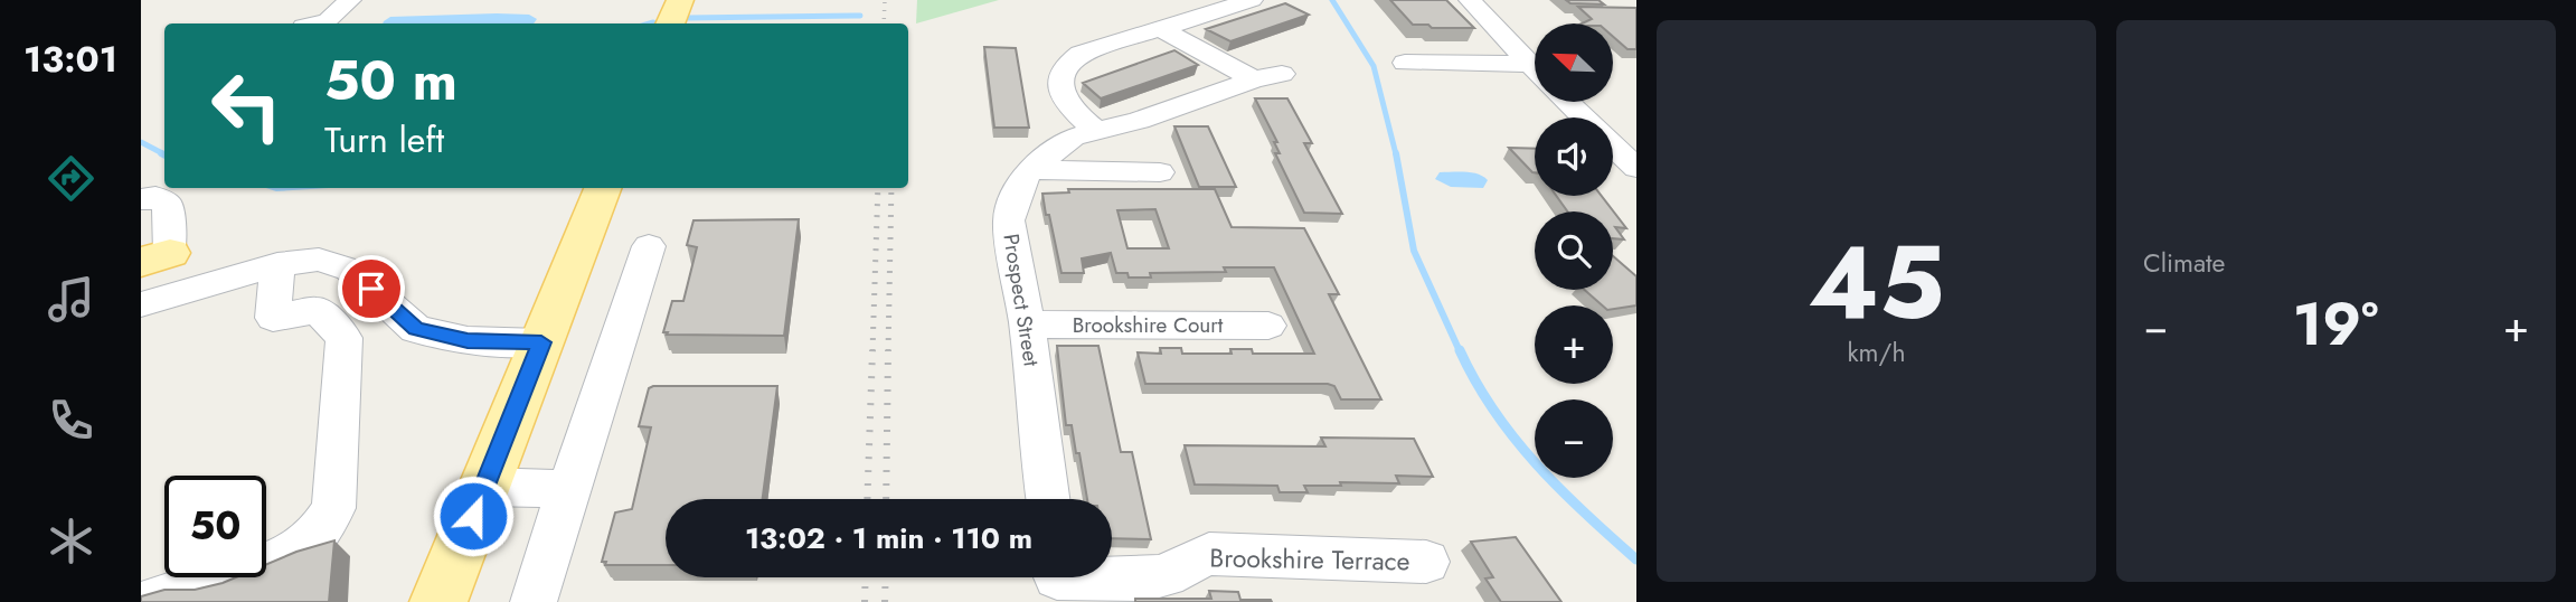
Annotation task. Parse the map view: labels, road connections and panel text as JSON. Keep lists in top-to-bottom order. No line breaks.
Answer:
{"streets":{"street":["Prospect Street","Brookshire Court","Brookshire Terrace"]},"crossings":[["Prospect Street","Brookshire Court"]],"north":"top left","page":{"tabs":"13:01","tile":[["45","km/h"],"Climate"],"map_buttons":["+","−"],"turn":["50 m","Turn left"],"heat":["−","19°","+"],"limit":"50","trip":"13:02 · 1 min · 110 m"}}
